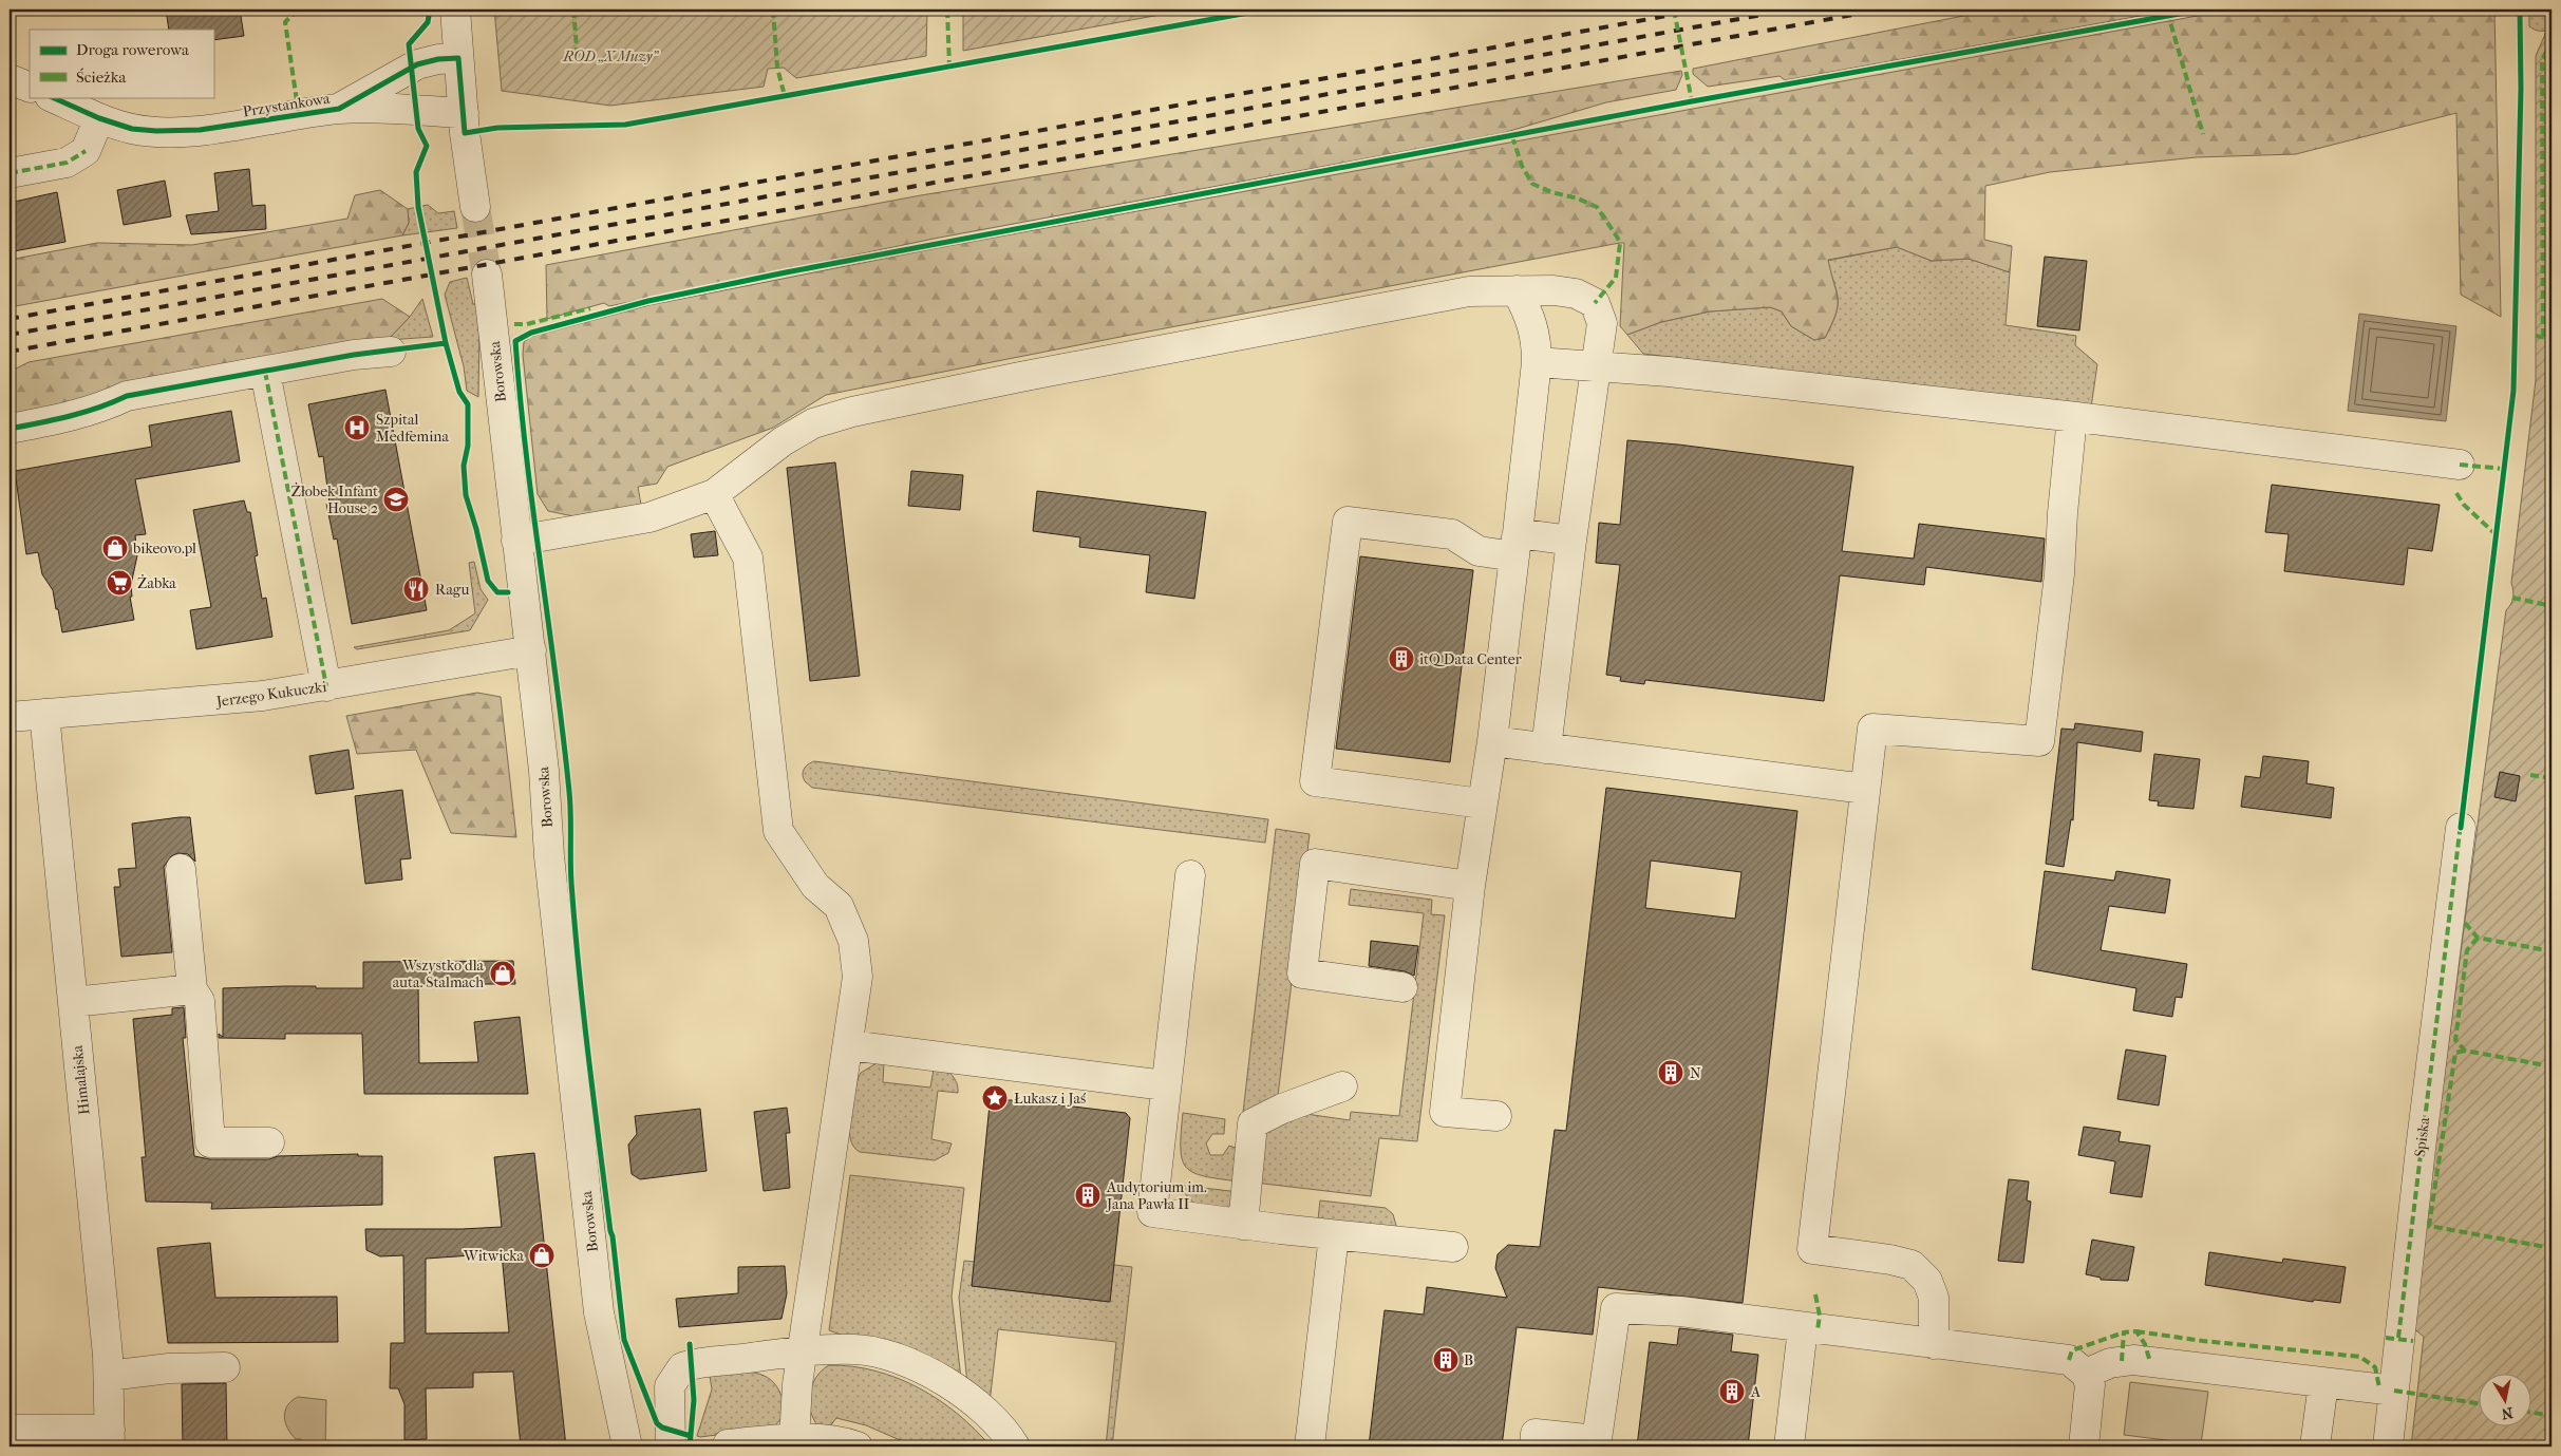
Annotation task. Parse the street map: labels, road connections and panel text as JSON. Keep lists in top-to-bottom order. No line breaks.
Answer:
{"streets":{"street":["Przystankowa","Borowska","Jerzego Kukuczki","Himalajska","Spiska"]},"crossings":[["Borowska","Jerzego Kukuczki"],["Jerzego Kukuczki","Himalajska"]],"parks":["ROD „X Muzy”"],"places":{"hospital":["Szpital Medfemina"],"school or university":["Żłobek Infant House 2"],"shop":["bikeovo.pl","Wszystko dla auta. Stalmach","Witwicka"],"supermarket":["Żabka"],"restaurant":["Ragu"],"building":["itQ Data Center","N","Audytorium im. Jana Pawła II","B","A"],"place":["Łukasz i Jaś"]},"legend":["Droga rowerowa","Ścieżka"],"north":"bottom"}
